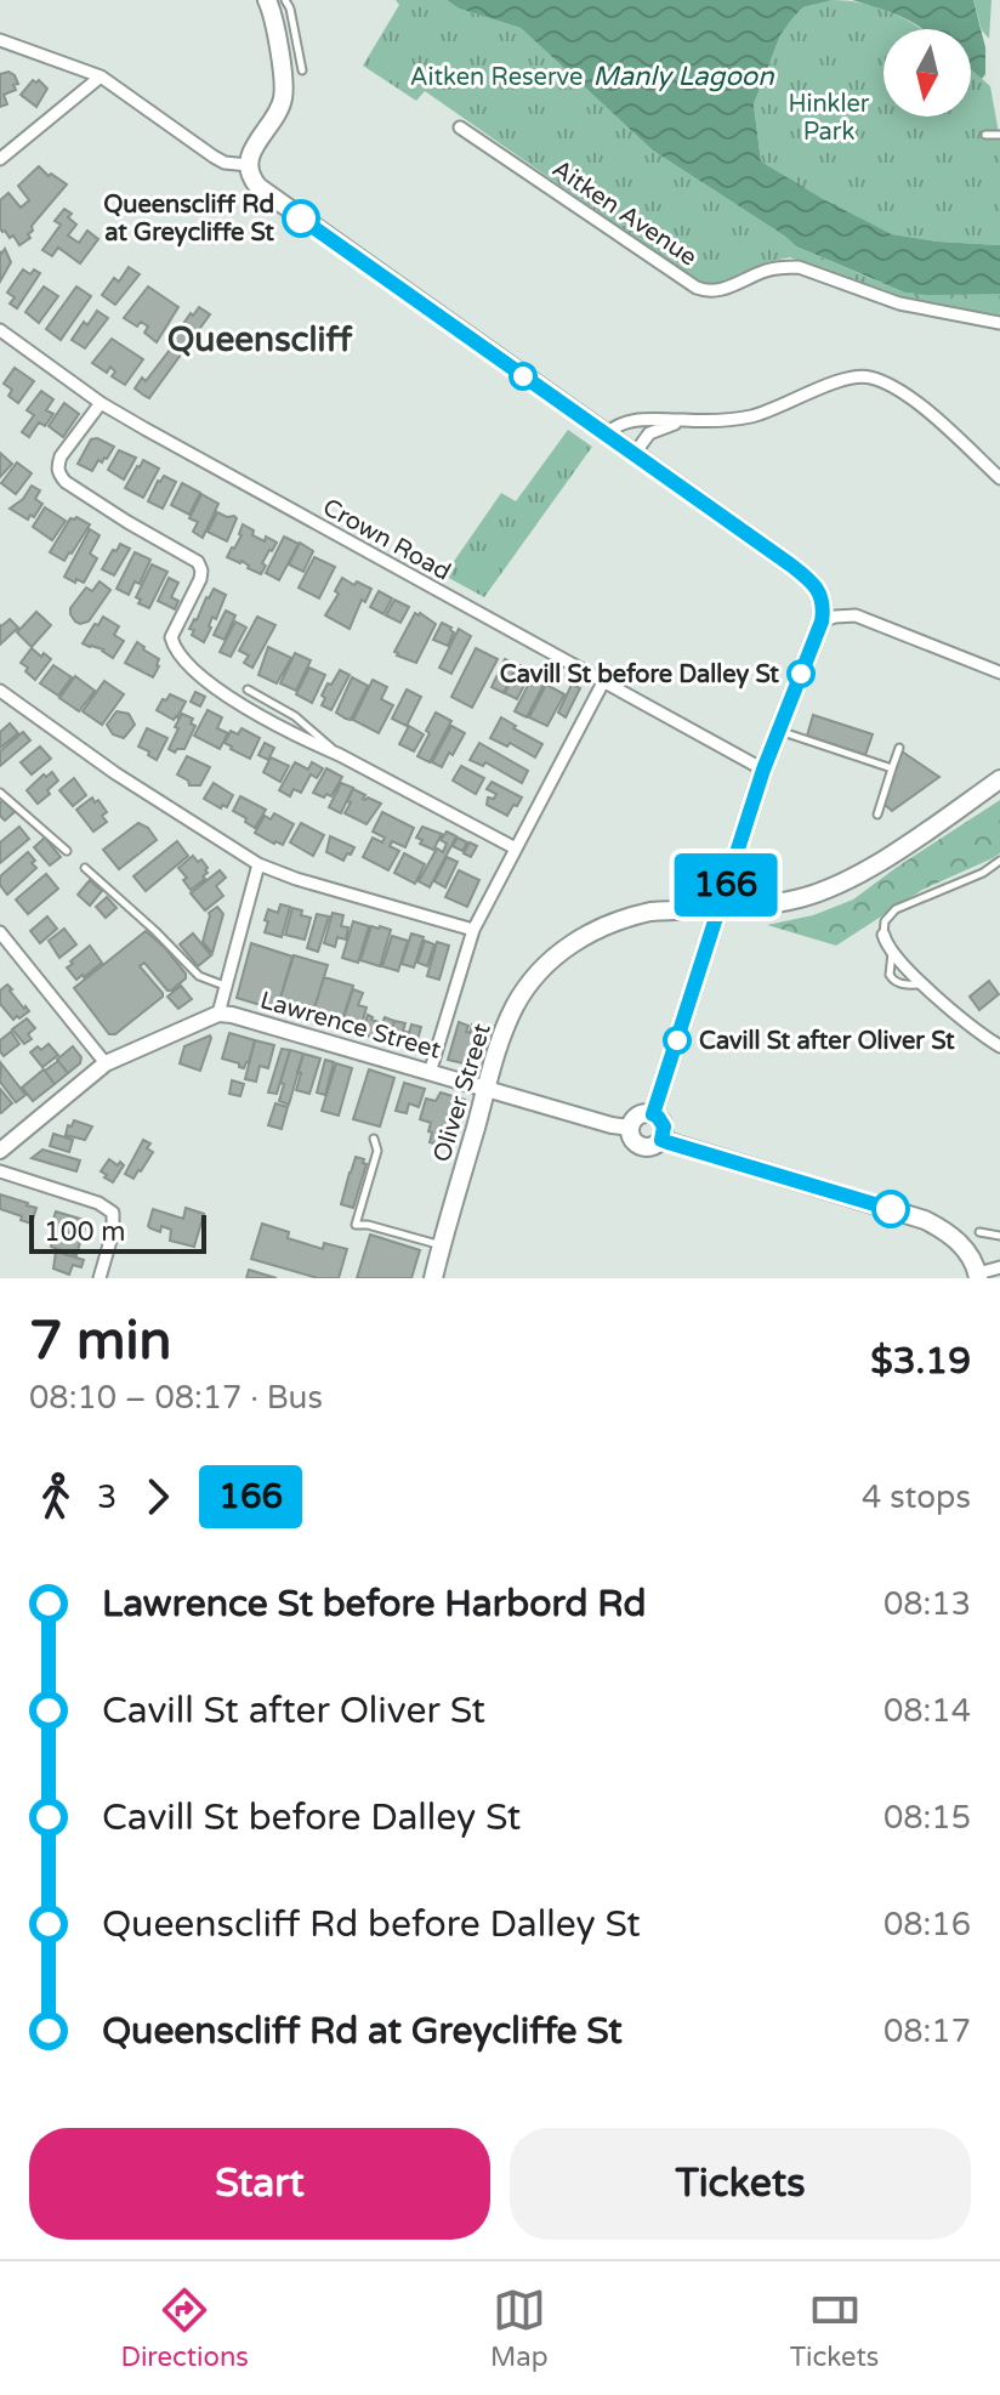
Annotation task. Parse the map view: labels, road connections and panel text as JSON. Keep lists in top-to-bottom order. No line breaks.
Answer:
{"streets":{"main road":["Oliver Street"],"street":["Aitken Avenue","Crown Road","Lawrence Street"]},"crossings":[["Lawrence Street","Oliver Street"]],"districts":["Queenscliff"],"water":["Manly Lagoon"],"parks":["Aitken Reserve","Hinkler Park"],"places":["Queenscliff Rd at Greycliffe St","Cavill St before Dalley St","Cavill St after Oliver St"],"lines":["bus line 166"],"scale_bar":"100 m","north":"bottom","page":{"on_map":"166","scale":"100 m","heading":["7 min","08:10 – 08:17 · Bus","$3.19"],"legs":["3","166","4 stops"],"list":[{"name":"Lawrence St before Harbord Rd","value":"08:13"},{"name":"Cavill St after Oliver St","value":"08:14"},{"name":"Cavill St before Dalley St","value":"08:15"},{"name":"Queenscliff Rd before Dalley St","value":"08:16"},{"name":"Queenscliff Rd at Greycliffe St","value":"08:17"}],"buttons":["Start","Tickets"],"tabs":["Directions","Map","Tickets"]}}
